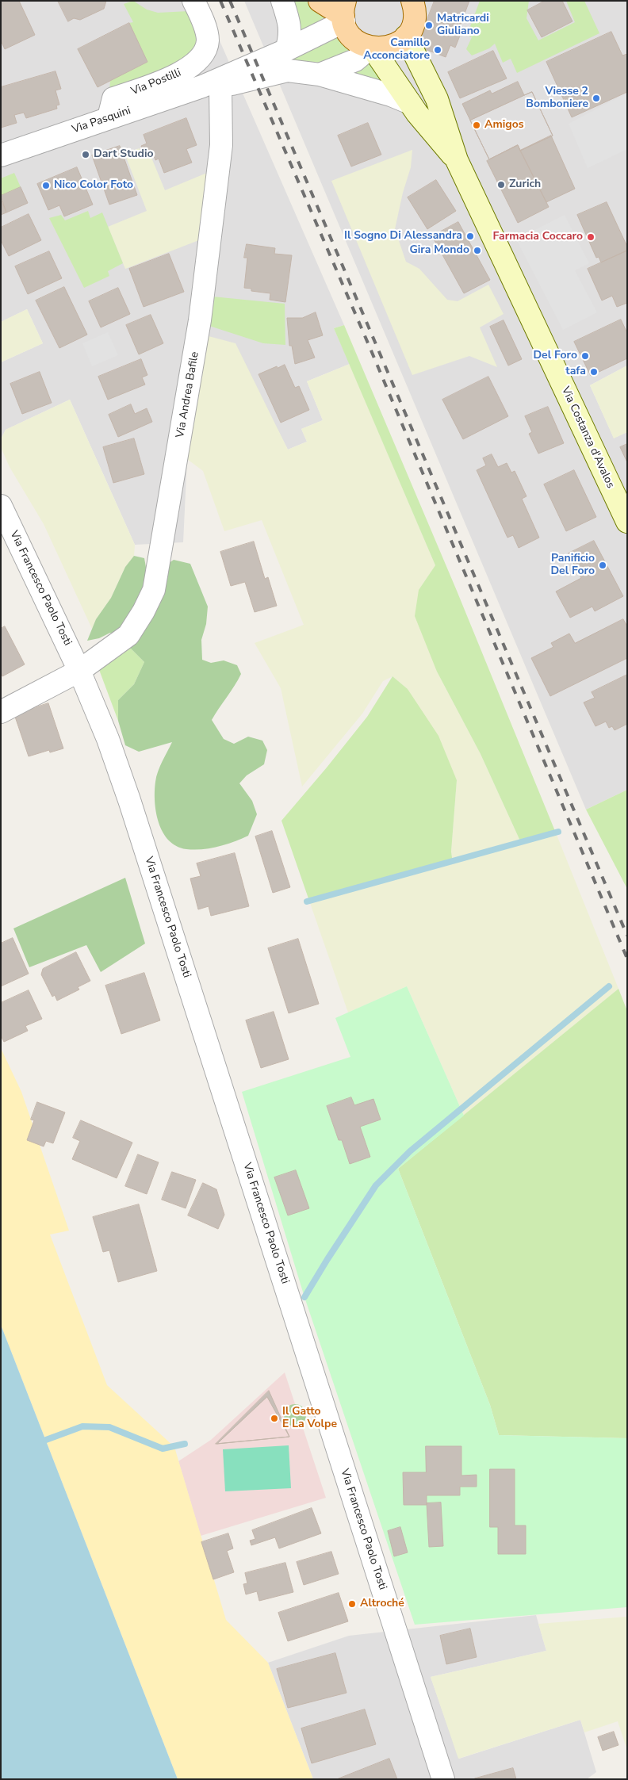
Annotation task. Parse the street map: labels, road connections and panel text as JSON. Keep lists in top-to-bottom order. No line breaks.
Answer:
{"streets":{"main road":["Via Costanza d'Avalos"],"street":["Via Postilli","Via Pasquini","Via Andrea Bafile","Via Francesco Paolo Tosti"]},"crossings":[["Via Postilli","Via Pasquini"],["Via Pasquini","Via Andrea Bafile"],["Via Andrea Bafile","Via Francesco Paolo Tosti"]],"places":["Matricardi Giuliano","Camillo Acconciatore","Viesse 2 Bomboniere","Amigos","Dart Studio","Zurich","Nico Color Foto","Il Sogno Di Alessandra","Farmacia Coccaro","Gira Mondo","Del Foro","tafa","Panificio Del Foro","Il Gatto E La Volpe","Altroché"]}
